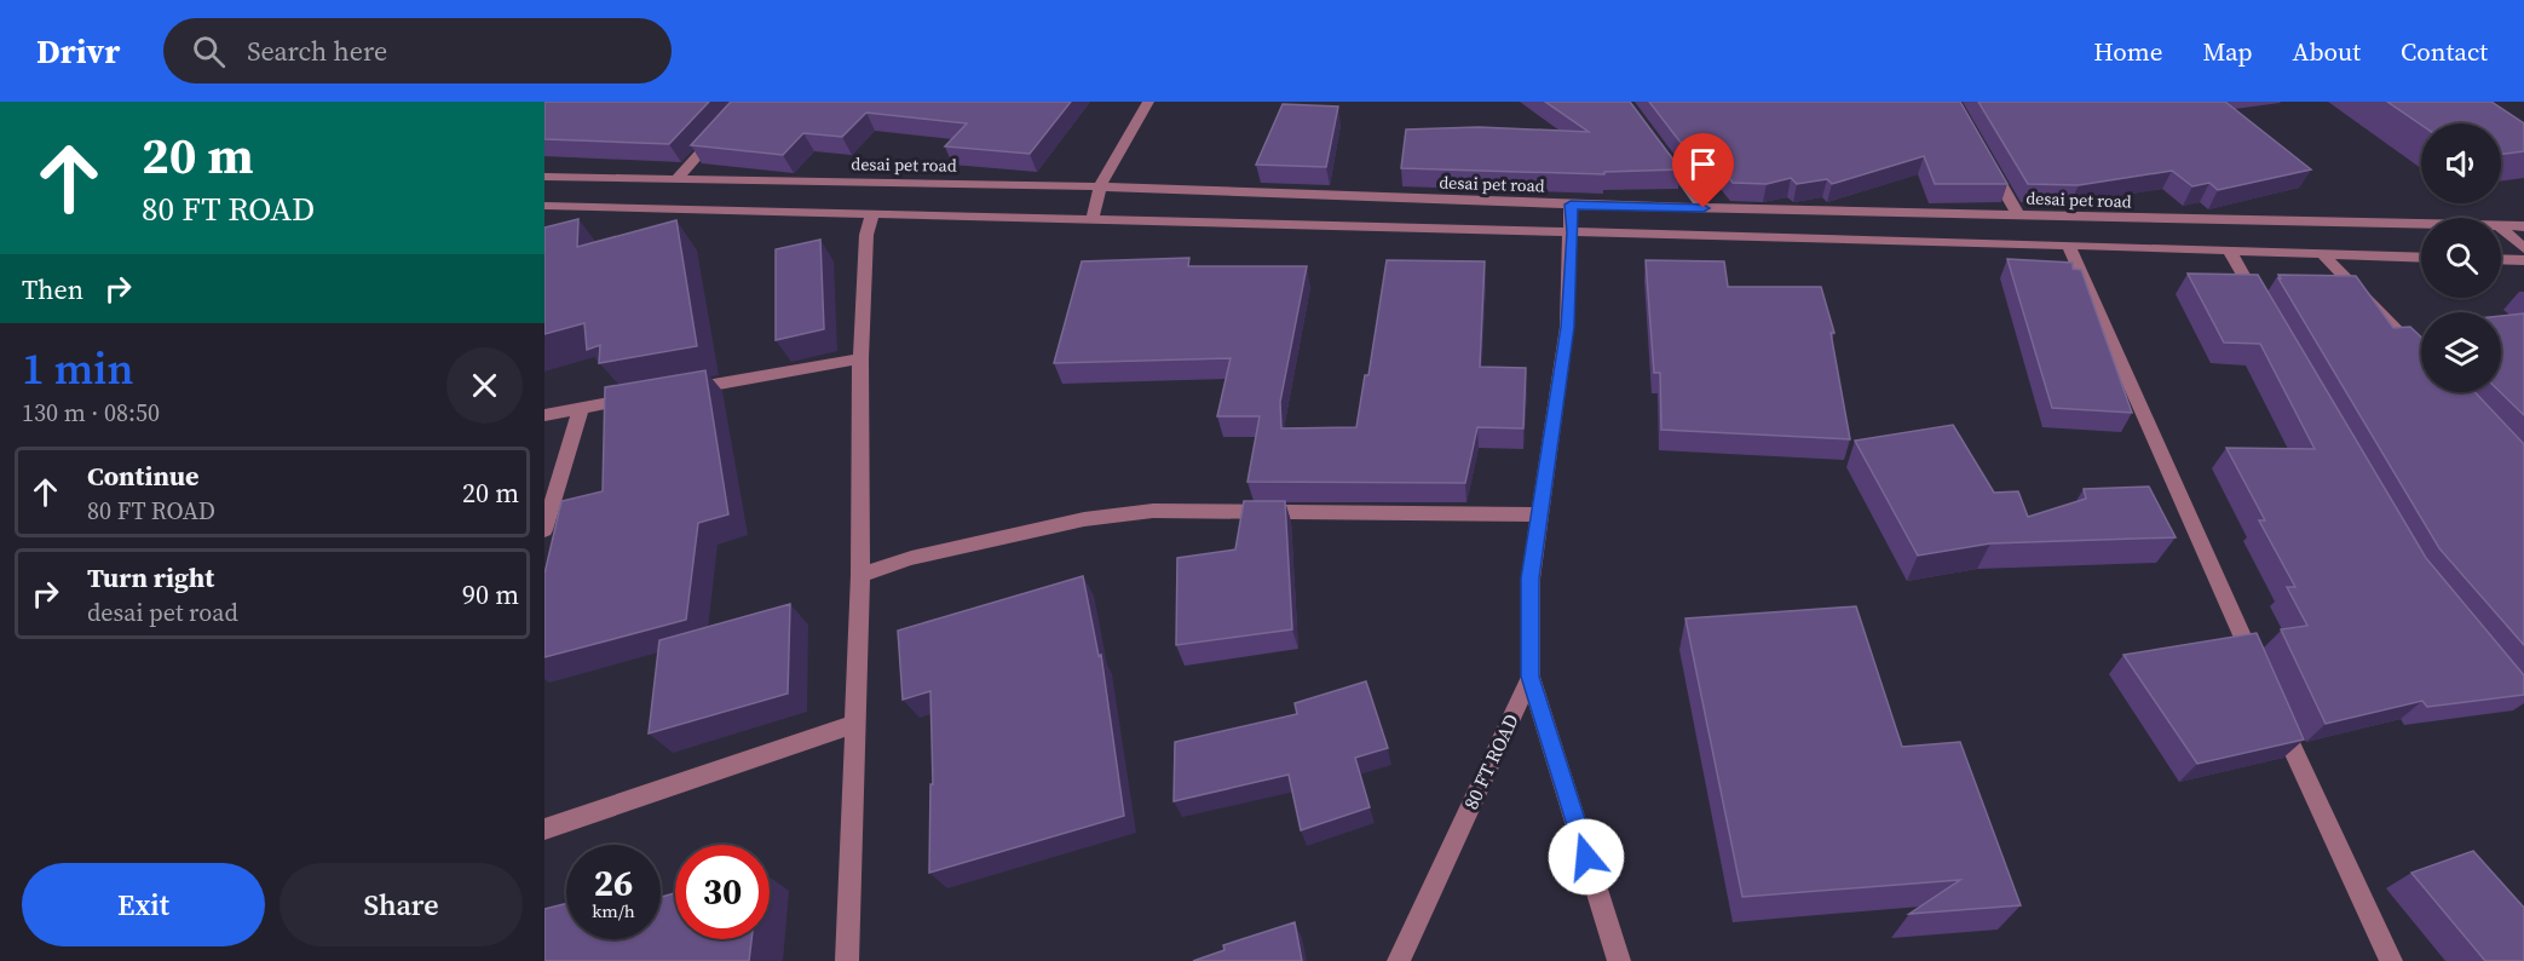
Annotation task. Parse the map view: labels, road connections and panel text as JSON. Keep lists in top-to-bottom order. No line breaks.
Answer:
{"streets":{"street":["desai pet road","80 FT ROAD"]},"crossings":[["desai pet road","80 FT ROAD"]],"page":{"header":"Drivr","search":"Search here","nav":["Home","Map","About","Contact"],"turn":["20 m","80 FT ROAD"],"then":"Then","heading":["1 min","130 m · 08:50"],"list":[{"name":"Continue","note":"80 FT ROAD","value":"20 m"},{"name":"Turn right","note":"desai pet road","value":"90 m"}],"speed":"26 km/h","limit":"30","buttons":["Exit","Share"]}}
